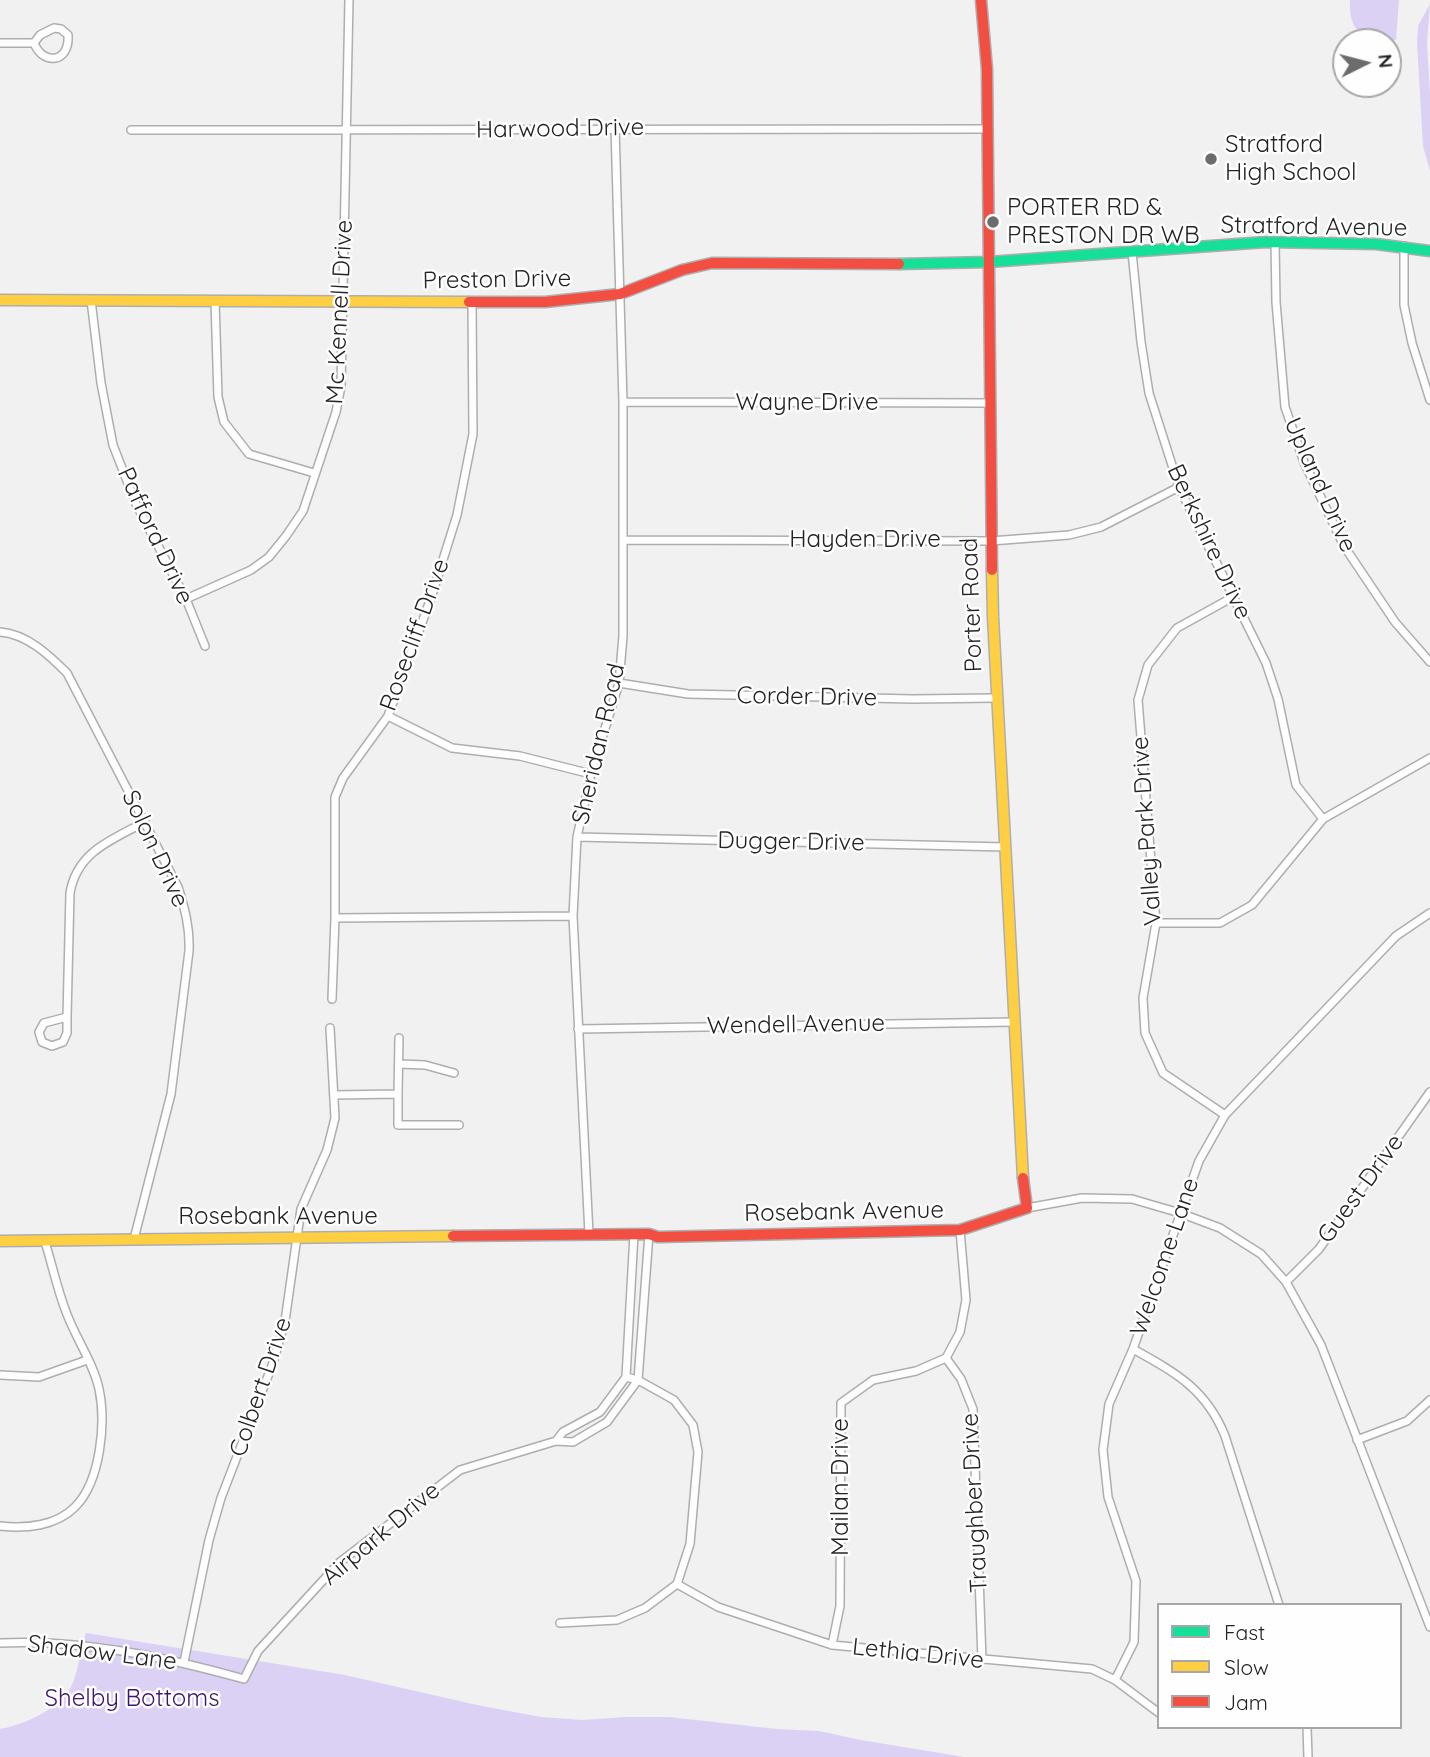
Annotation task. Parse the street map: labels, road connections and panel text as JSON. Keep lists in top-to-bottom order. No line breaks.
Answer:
{"streets":{"street":["Harwood Drive","Stratford Avenue","Preston Drive","Mc Kennell Drive","Wayne Drive","Upland Drive","Pafford Drive","Hayden Drive","Berkshire Drive","Porter Road","Rosecliff Drive","Corder Drive","Sheridan Road","Valley Park Drive","Dugger Drive","Solon Drive","Wendell Avenue","Guest Drive","Rosebank Avenue","Welcome Lane","Colbert Drive","Mailan Drive","Traughber Drive","Airpark Drive","Shadow Lane","Lethia Drive"]},"crossings":[["Harwood Drive","Mc Kennell Drive"],["Harwood Drive","Porter Road"],["Harwood Drive","Sheridan Road"],["Stratford Avenue","Preston Drive"],["Stratford Avenue","Upland Drive"],["Stratford Avenue","Berkshire Drive"],["Stratford Avenue","Porter Road"],["Preston Drive","Mc Kennell Drive"],["Preston Drive","Pafford Drive"],["Preston Drive","Porter Road"],["Preston Drive","Rosecliff Drive"],["Preston Drive","Sheridan Road"],["Mc Kennell Drive","Pafford Drive"],["Wayne Drive","Porter Road"],["Wayne Drive","Sheridan Road"],["Hayden Drive","Berkshire Drive"],["Hayden Drive","Porter Road"],["Hayden Drive","Sheridan Road"],["Berkshire Drive","Valley Park Drive"],["Porter Road","Corder Drive"],["Porter Road","Dugger Drive"],["Porter Road","Wendell Avenue"],["Porter Road","Rosebank Avenue"],["Corder Drive","Sheridan Road"],["Sheridan Road","Dugger Drive"],["Sheridan Road","Wendell Avenue"],["Sheridan Road","Rosebank Avenue"],["Valley Park Drive","Welcome Lane"],["Solon Drive","Rosebank Avenue"],["Guest Drive","Rosebank Avenue"],["Rosebank Avenue","Welcome Lane"],["Rosebank Avenue","Colbert Drive"],["Welcome Lane","Lethia Drive"],["Colbert Drive","Shadow Lane"],["Mailan Drive","Traughber Drive"],["Mailan Drive","Lethia Drive"],["Traughber Drive","Lethia Drive"],["Airpark Drive","Shadow Lane"]],"parks":["Shelby Bottoms"],"places":["Stratford High School","PORTER RD & PRESTON DR WB"],"legend":["Fast","Slow","Jam"],"north":"right"}
